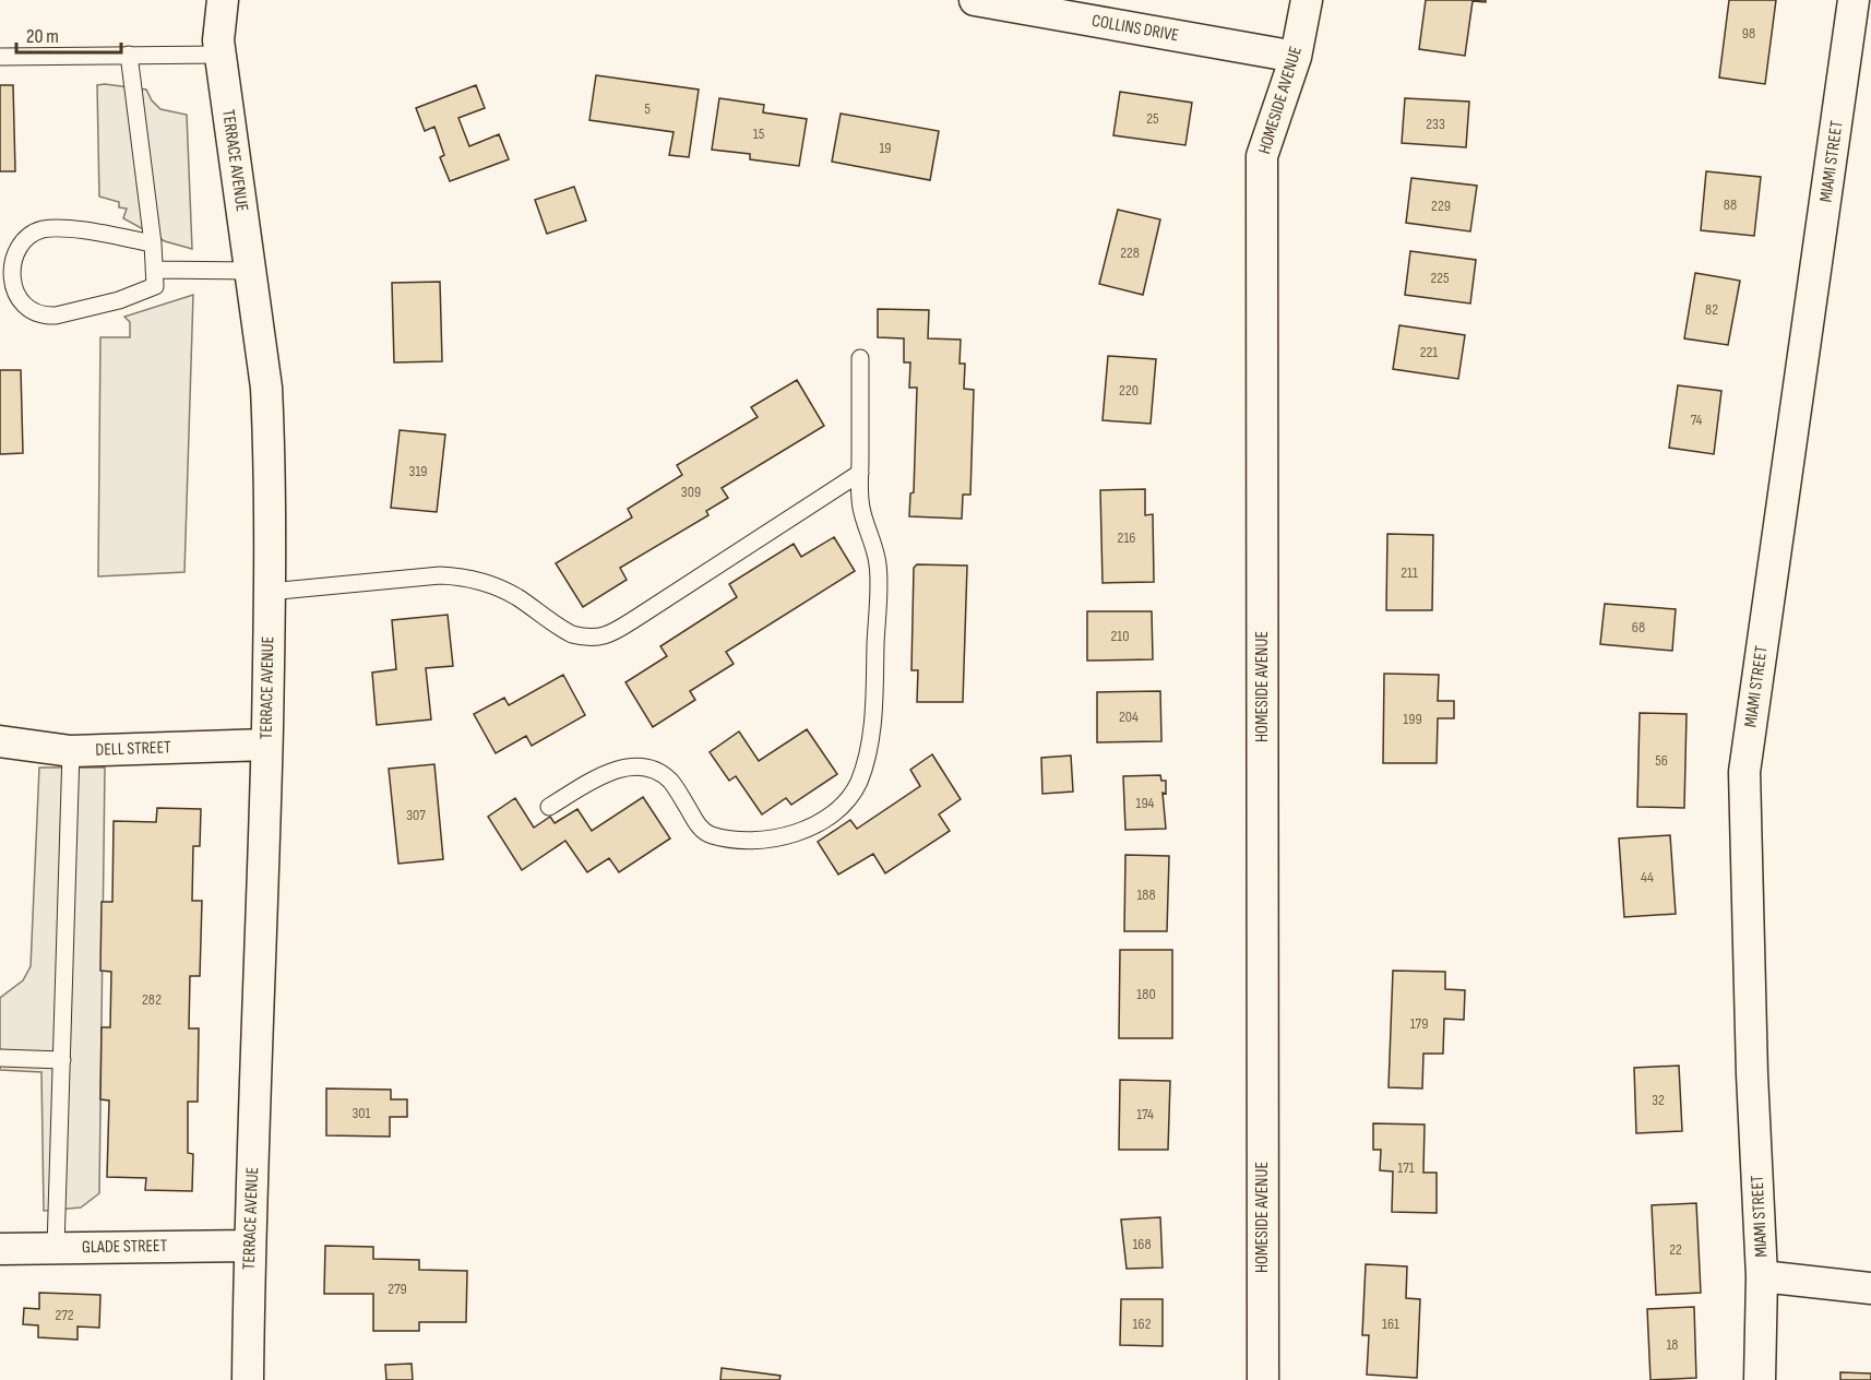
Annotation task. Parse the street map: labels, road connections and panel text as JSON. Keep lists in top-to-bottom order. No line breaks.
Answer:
{"streets":{"street":["COLLINS DRIVE","HOMESIDE AVENUE","TERRACE AVENUE","MIAMI STREET","DELL STREET","GLADE STREET"]},"crossings":[["COLLINS DRIVE","HOMESIDE AVENUE"],["TERRACE AVENUE","DELL STREET"],["TERRACE AVENUE","GLADE STREET"]],"house_numbers":["98","5","25","233","15","19","88","229","228","225","82","221","220","74","319","309","216","211","68","210","204","199","56","194","307","44","188","180","282","179","32","301","174","171","168","22","279","272","162","161","18"],"scale_bar":"20 m"}
